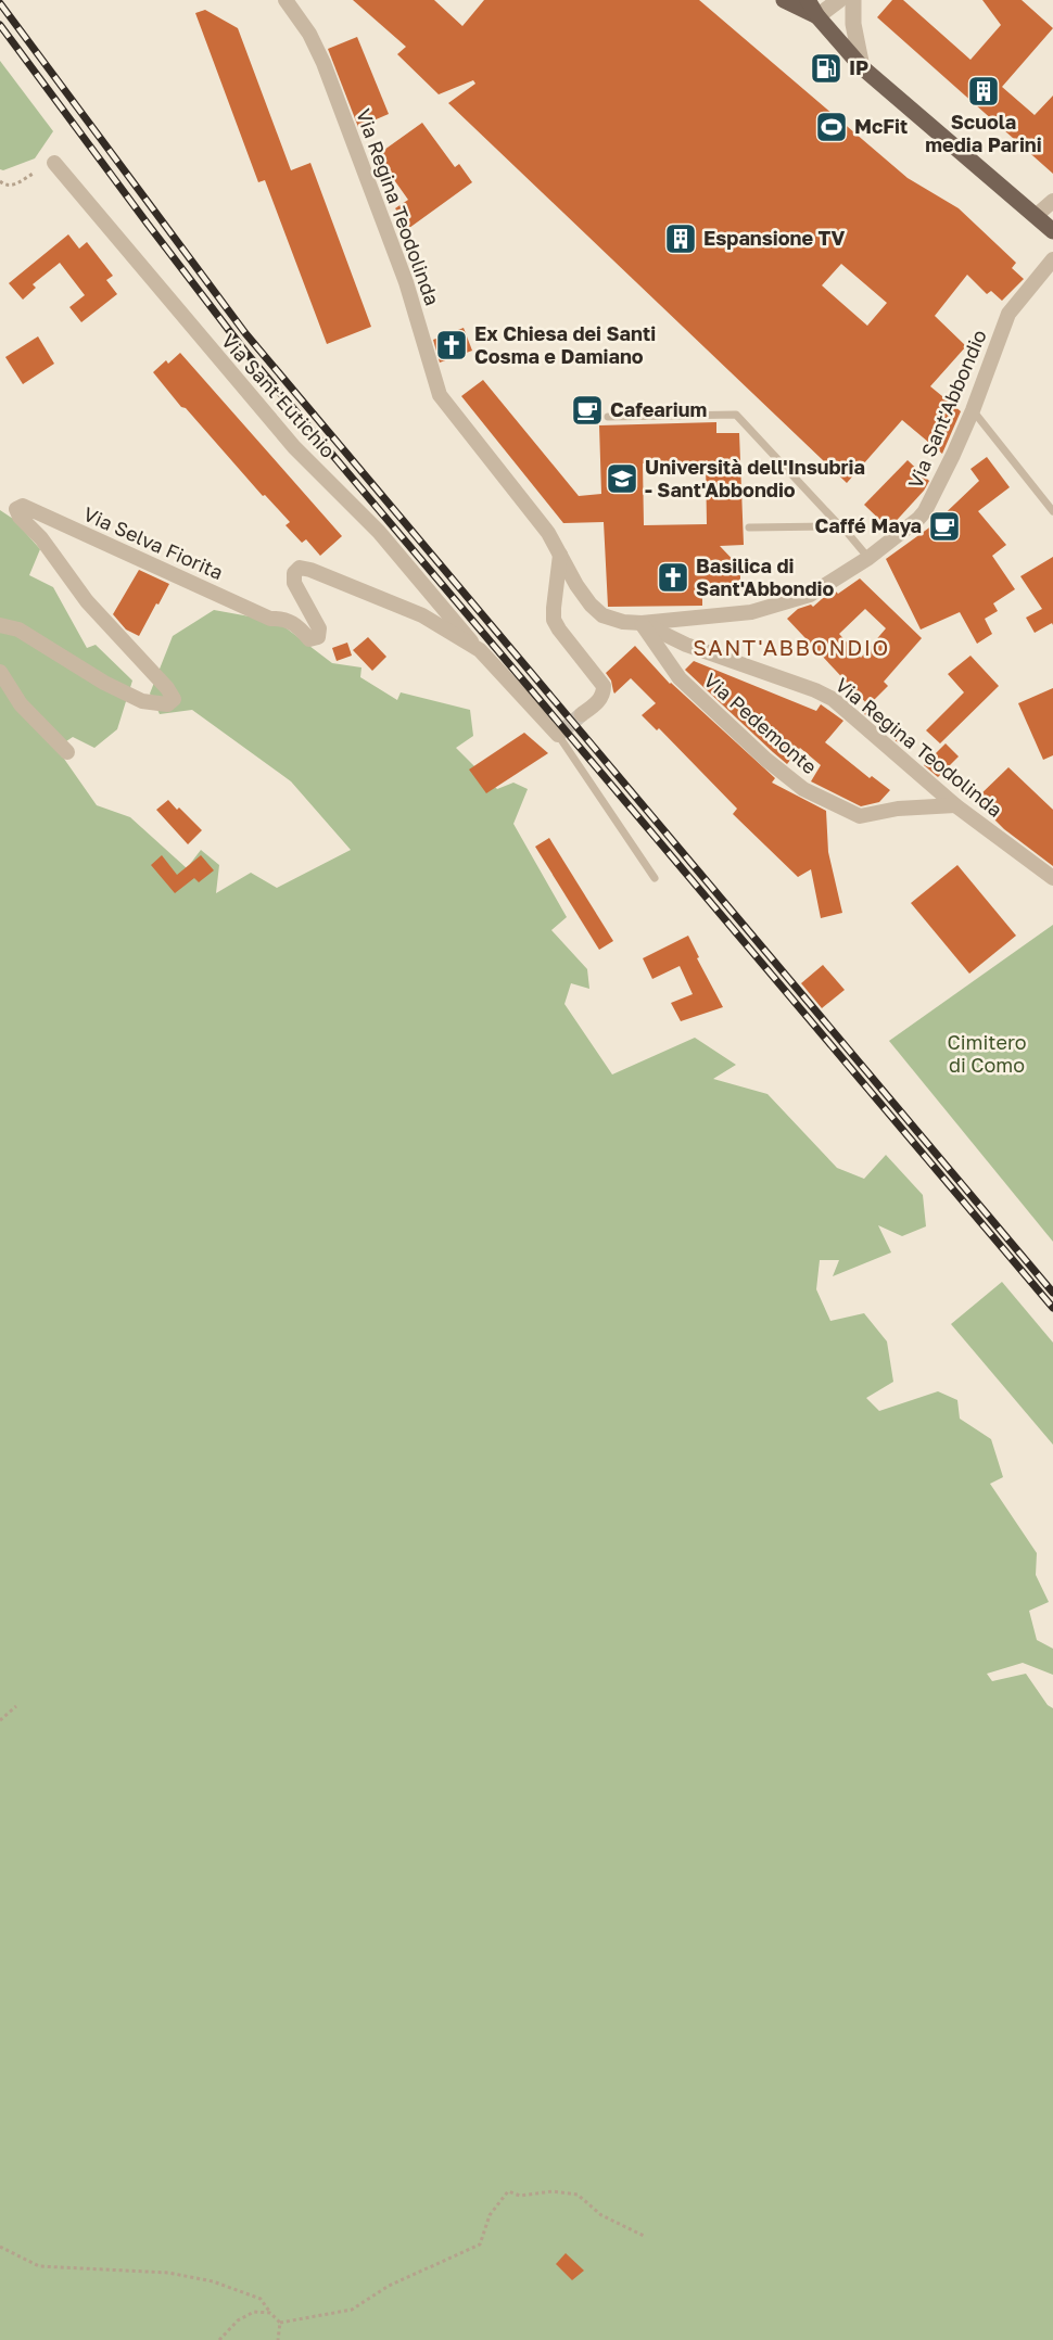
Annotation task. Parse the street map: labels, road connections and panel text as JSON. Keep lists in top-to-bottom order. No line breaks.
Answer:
{"streets":{"street":["Via Regina Teodolinda","Via Sant'Eutichio","Via Sant'Abbondio","Via Selva Fiorita","Via Pedemonte"]},"crossings":[["Via Regina Teodolinda","Via Sant'Abbondio"],["Via Regina Teodolinda","Via Pedemonte"],["Via Sant'Eutichio","Via Selva Fiorita"],["Via Sant'Abbondio","Via Pedemonte"]],"districts":["SANT'ABBONDIO"],"parks":["Cimitero di Como"],"places":{"fuel station":["IP"],"building":["Scuola media Parini","Espansione TV"],"sports":["McFit"],"church":["Ex Chiesa dei Santi Cosma e Damiano","Basilica di Sant'Abbondio"],"cafe":["Cafearium","Caffé Maya"],"school or university":["Università dell'Insubria - Sant'Abbondio"]}}
